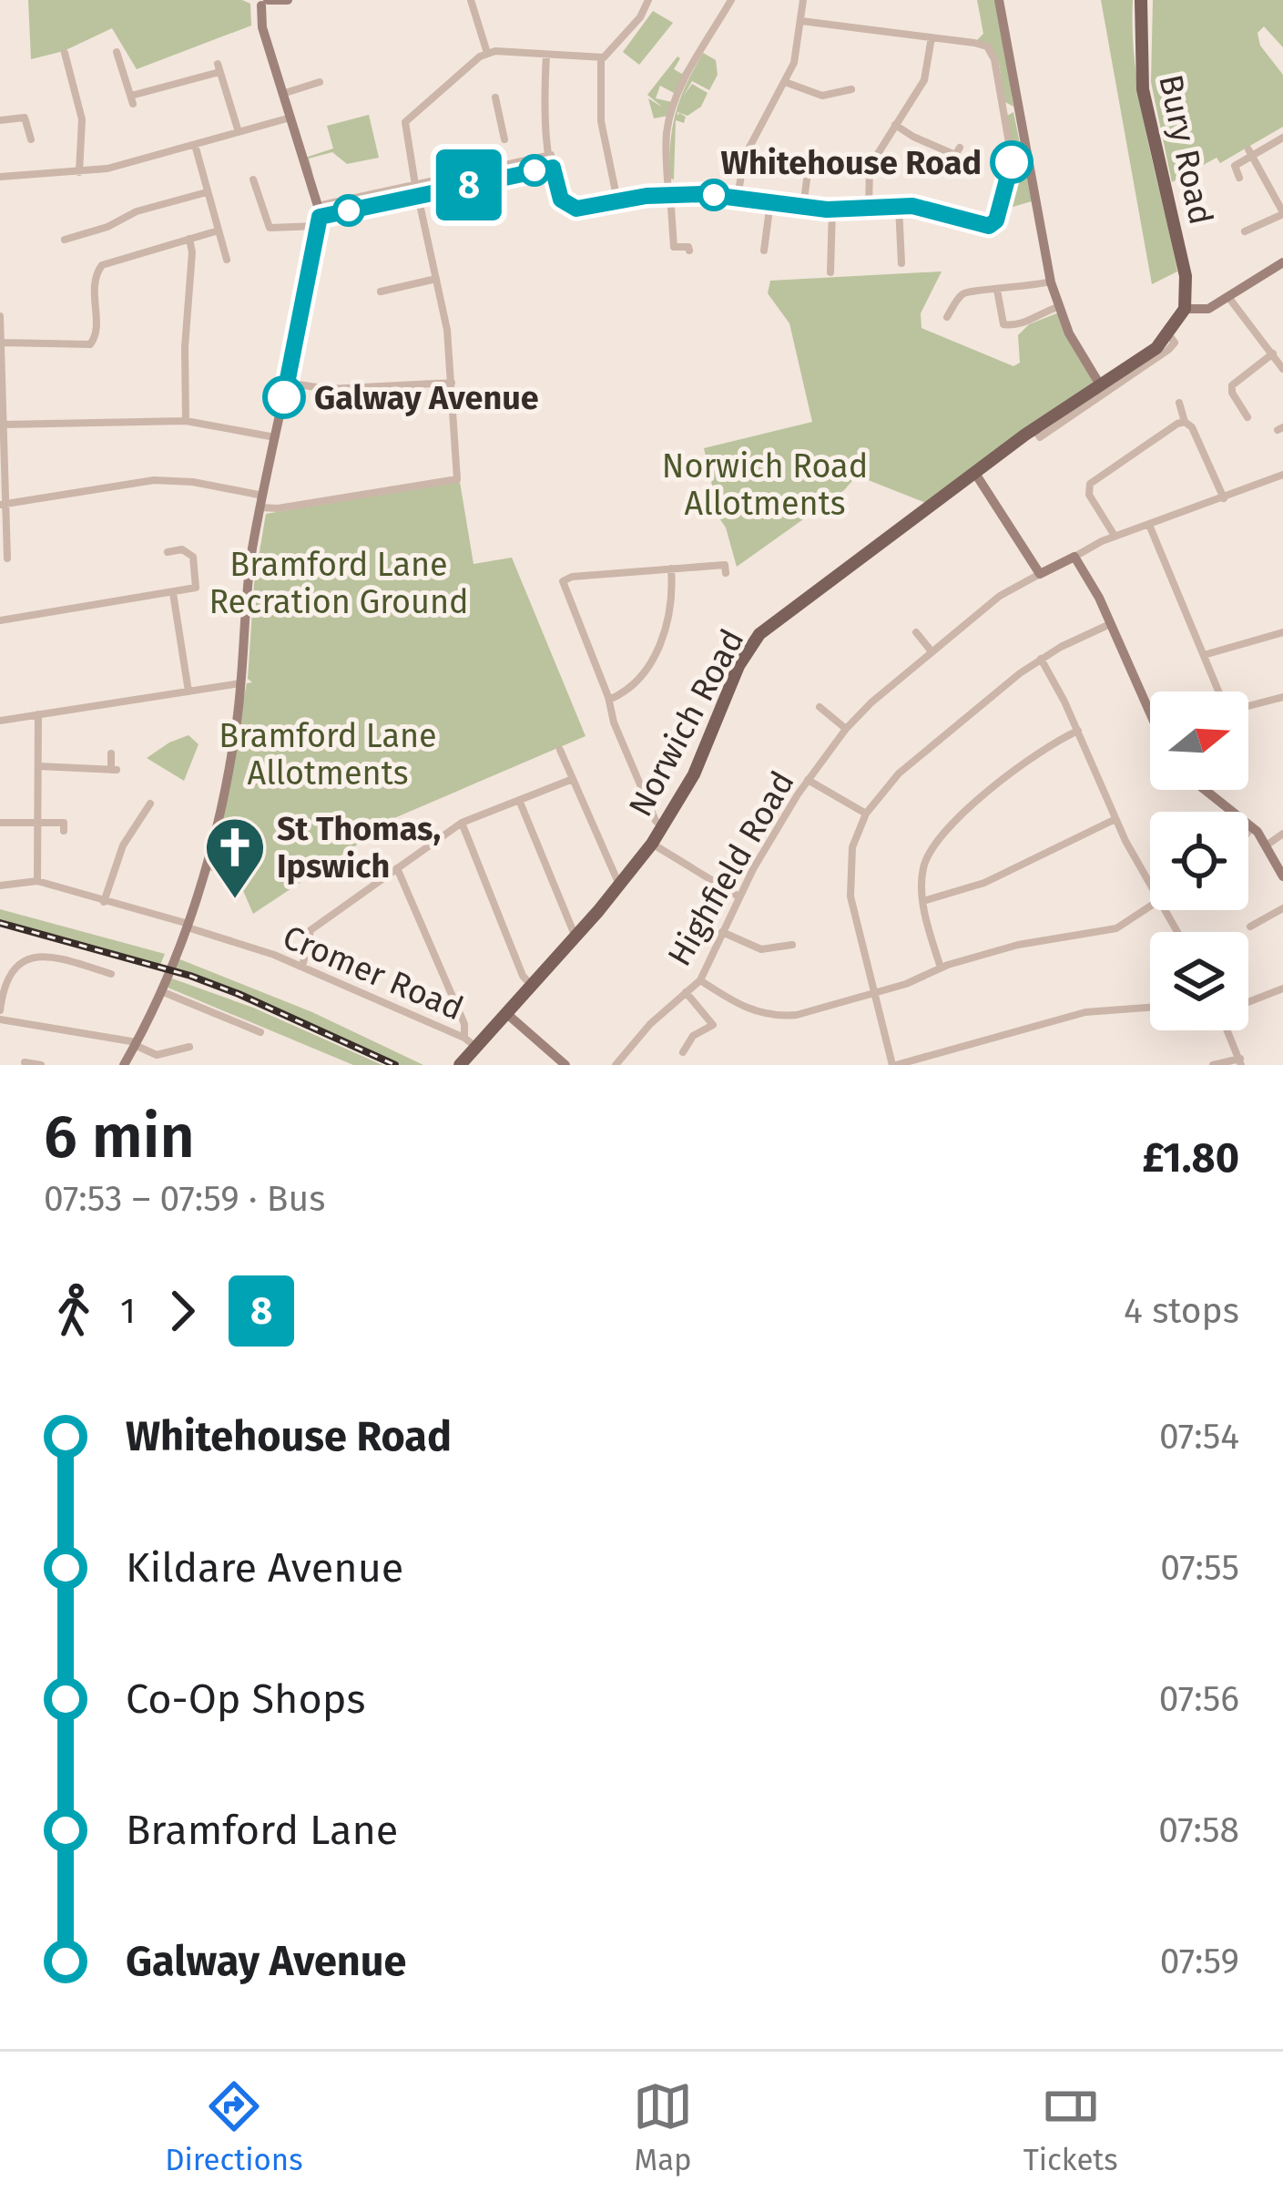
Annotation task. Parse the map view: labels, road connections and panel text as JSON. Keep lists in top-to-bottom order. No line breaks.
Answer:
{"streets":{"main road":["Bury Road","Norwich Road"],"street":["Highfield Road","Cromer Road"]},"crossings":[["Bury Road","Norwich Road"],["Norwich Road","Cromer Road"]],"parks":["Norwich Road Allotments","Bramford Lane Recration Ground","Bramford Lane Allotments"],"places":{"other":["Whitehouse Road","Galway Avenue"],"church":["St Thomas, Ipswich"]},"lines":["bus line 8"],"north":"right","page":{"on_map":"8","heading":["6 min","07:53 – 07:59 · Bus","£1.80"],"legs":["1","8","4 stops"],"list":[{"name":"Whitehouse Road","value":"07:54"},{"name":"Kildare Avenue","value":"07:55"},{"name":"Co-Op Shops","value":"07:56"},{"name":"Bramford Lane","value":"07:58"},{"name":"Galway Avenue","value":"07:59"}],"tabs":["Directions","Map","Tickets"]}}
